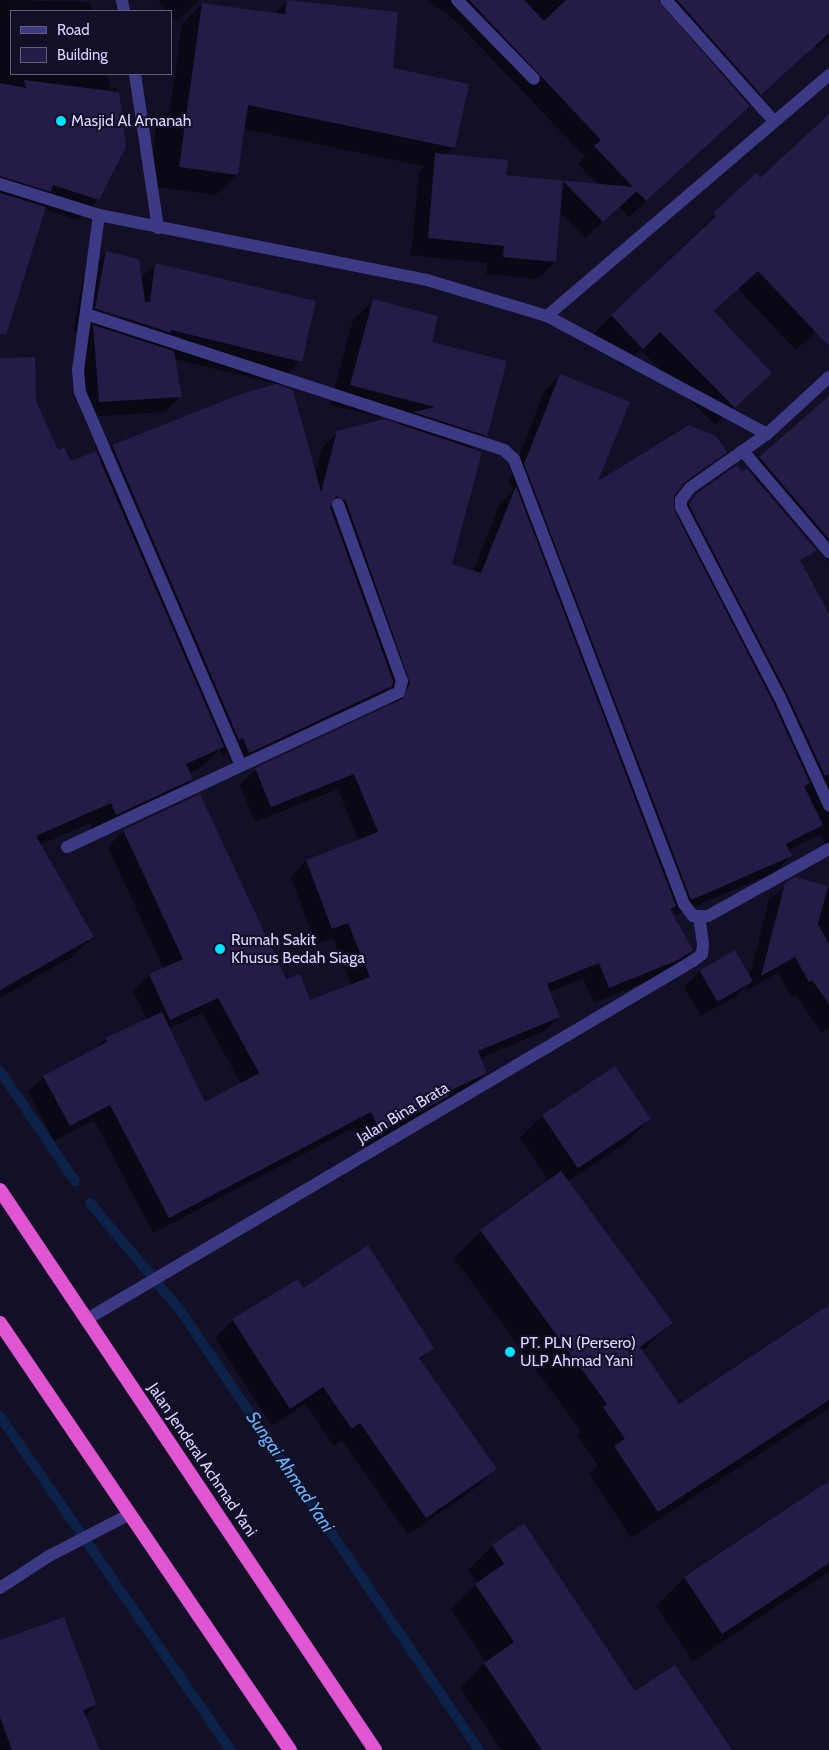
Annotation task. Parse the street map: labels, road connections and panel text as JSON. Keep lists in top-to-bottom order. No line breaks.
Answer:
{"streets":{"highway":["Jalan Jenderal Achmad Yani"],"street":["Jalan Bina Brata"]},"crossings":[["Jalan Bina Brata","Jalan Jenderal Achmad Yani"]],"water":["Sungai Ahmad Yani"],"places":["Masjid Al Amanah","Rumah Sakit Khusus Bedah Siaga","PT. PLN (Persero) ULP Ahmad Yani"],"legend":["Road","Building"]}
